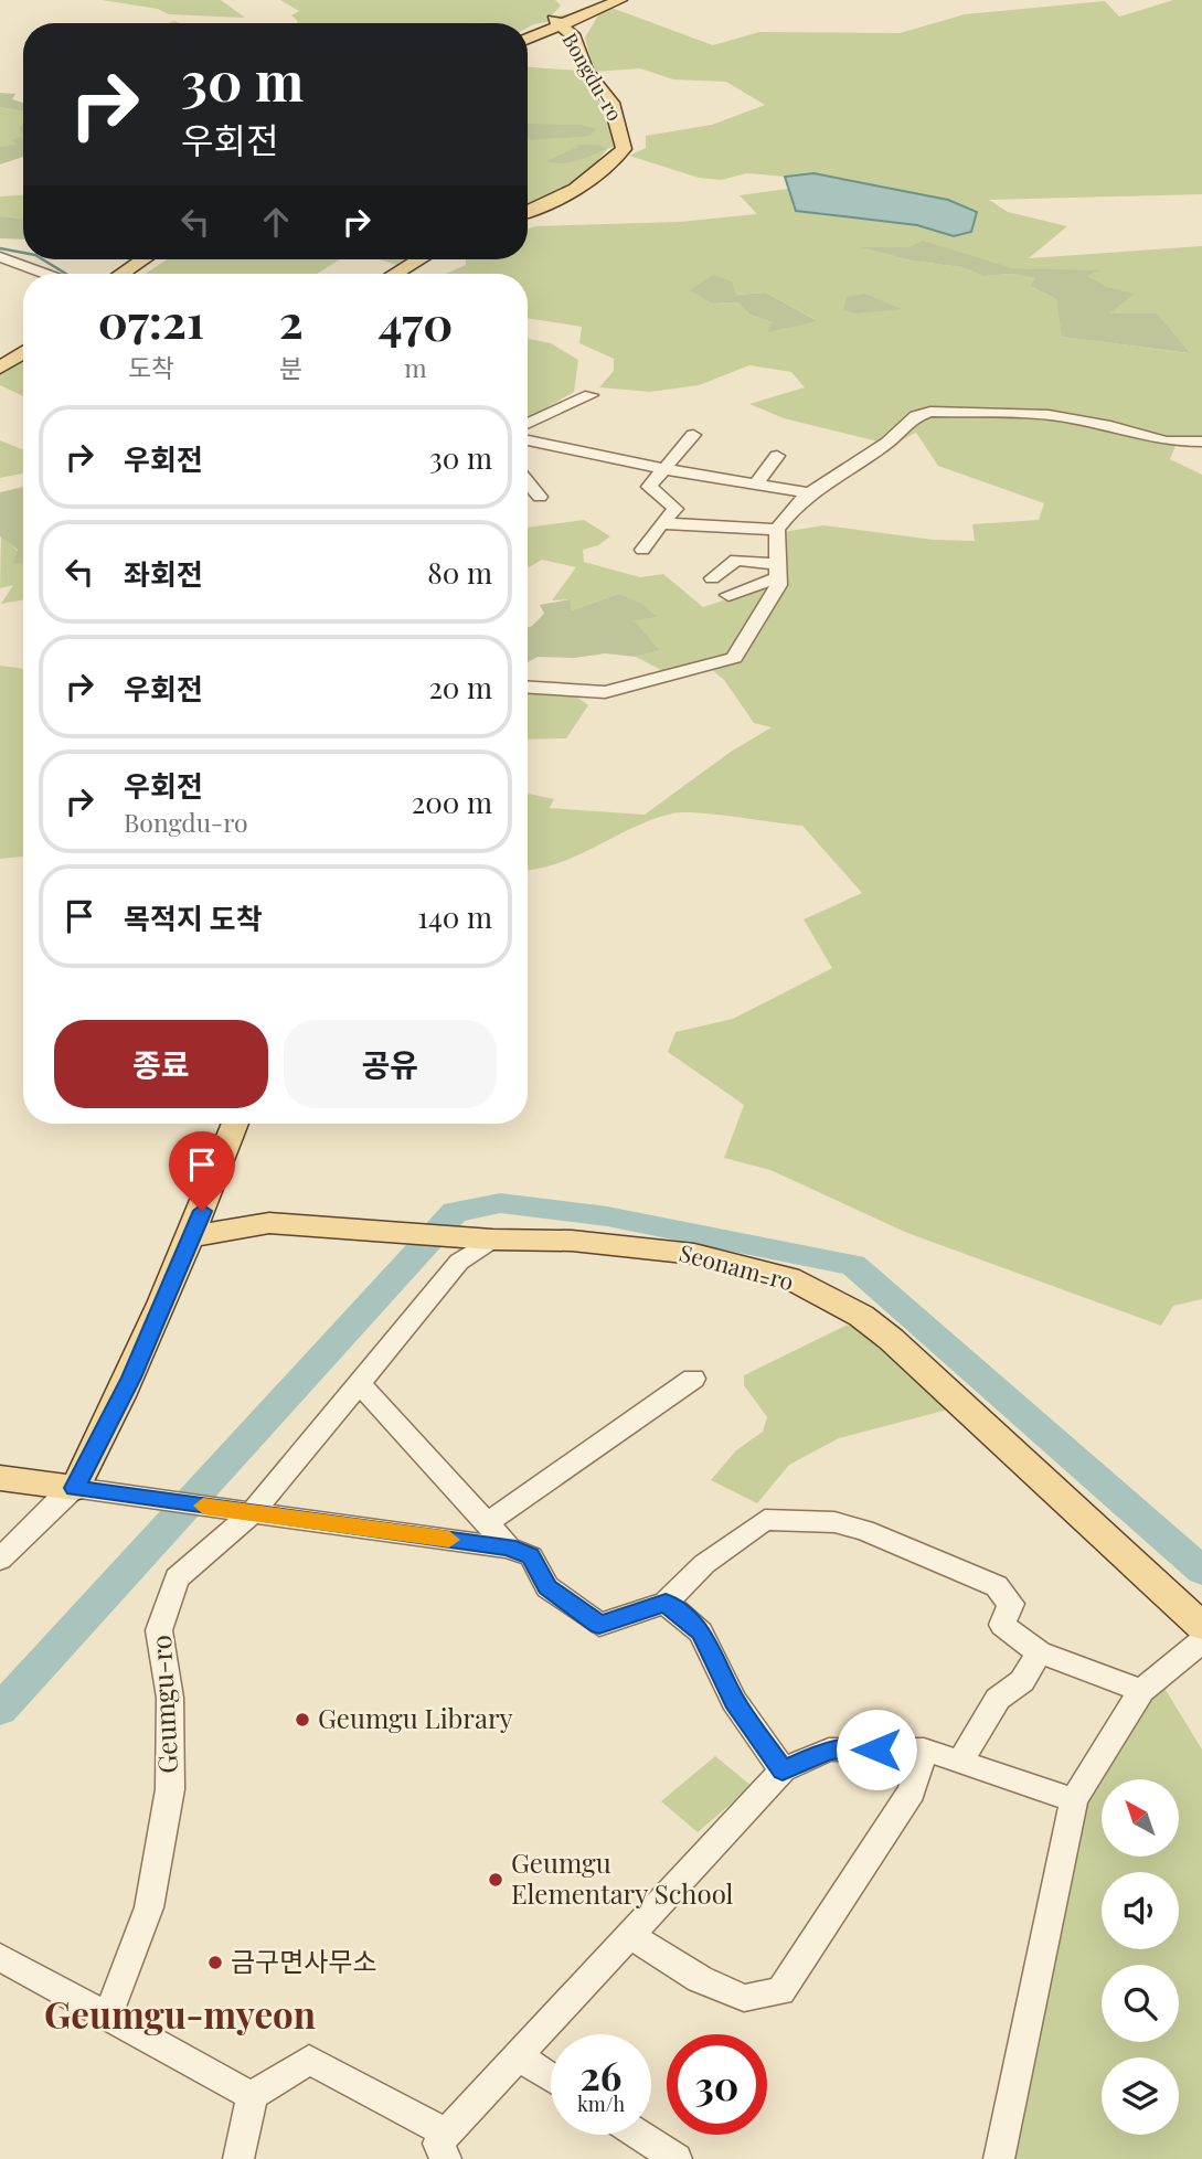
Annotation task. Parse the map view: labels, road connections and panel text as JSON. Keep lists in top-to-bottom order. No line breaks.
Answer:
{"streets":{"main road":["Bongdu-ro","Seonam-ro"],"street":["Geumgu-ro"]},"crossings":[["Seonam-ro","Geumgu-ro"]],"districts":["Geumgu-myeon"],"places":["Geumgu Library","Geumgu Elementary School","금구면사무소"],"north":"top left","page":{"turn":["30 m","우회전"],"eta":["07:21","도착","2","분","470","m"],"list":[{"name":"우회전","value":"30 m"},{"name":"좌회전","value":"80 m"},{"name":"우회전","value":"20 m"},{"name":"우회전","note":"Bongdu-ro","value":"200 m"},{"name":"목적지 도착","value":"140 m"}],"buttons":["종료","공유"],"speed":"26 km/h","limit":"30"}}
